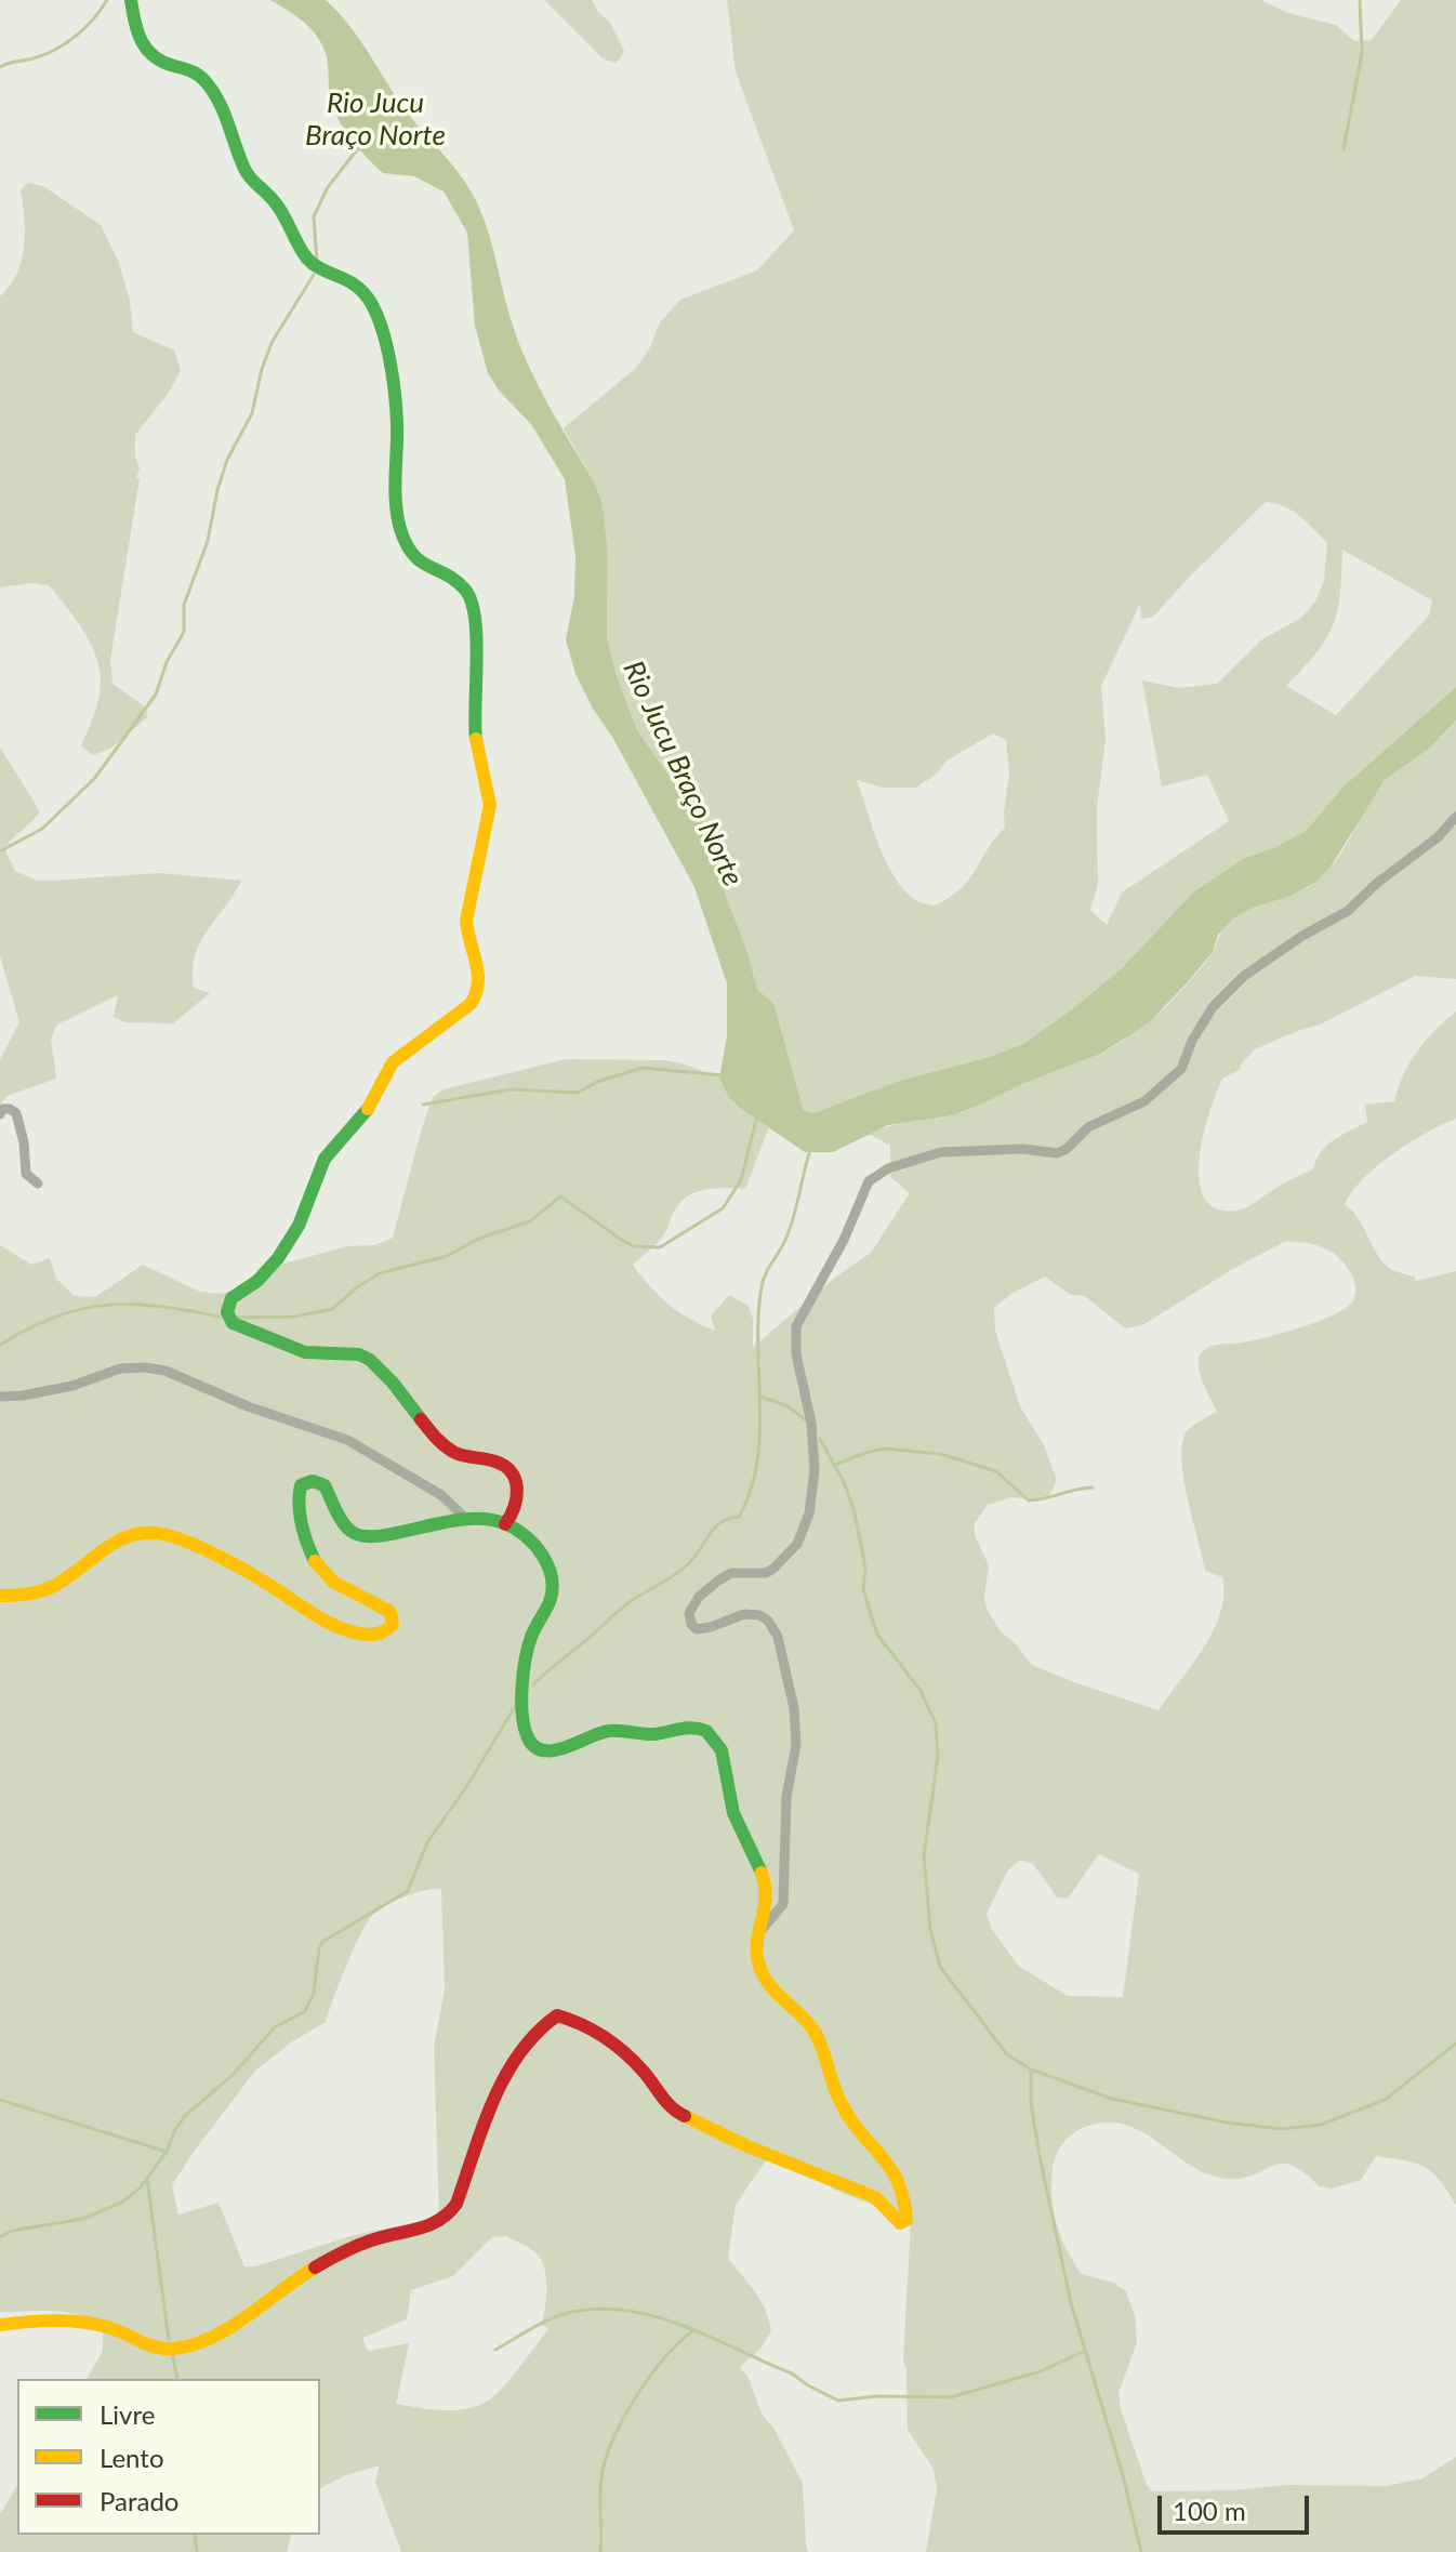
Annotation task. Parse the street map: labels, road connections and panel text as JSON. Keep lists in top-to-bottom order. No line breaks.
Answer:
{"water":["Rio Jucu Braço Norte"],"legend":["Livre","Lento","Parado"],"scale_bar":"100 m"}
